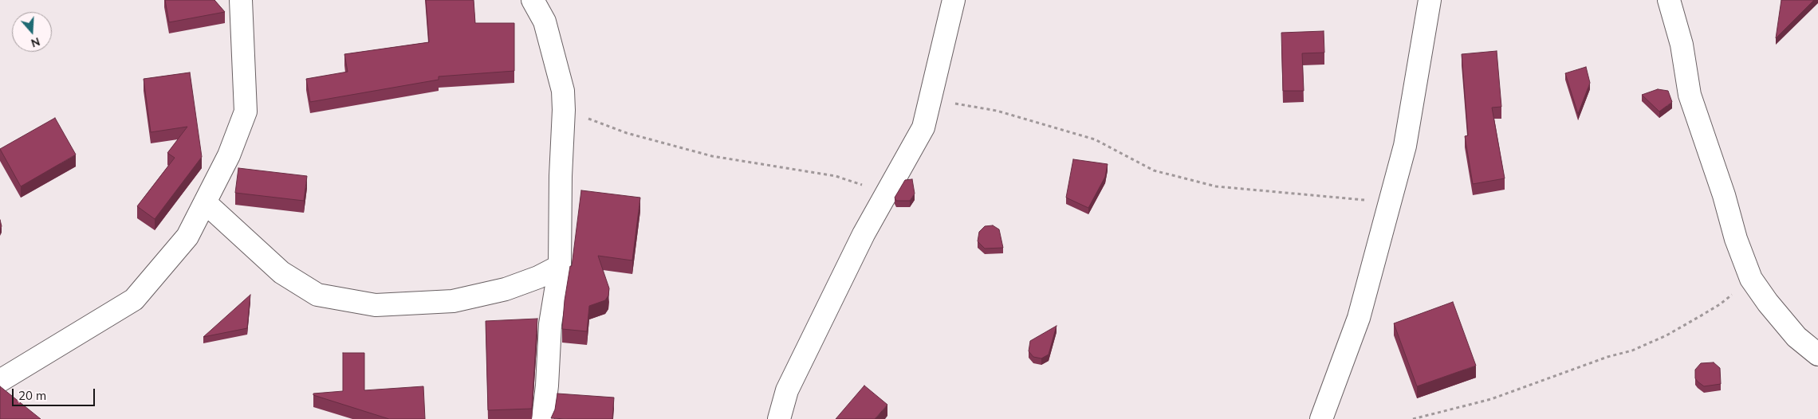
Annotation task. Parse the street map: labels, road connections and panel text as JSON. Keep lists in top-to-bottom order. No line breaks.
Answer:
{"scale_bar":"20 m","north":"bottom"}
